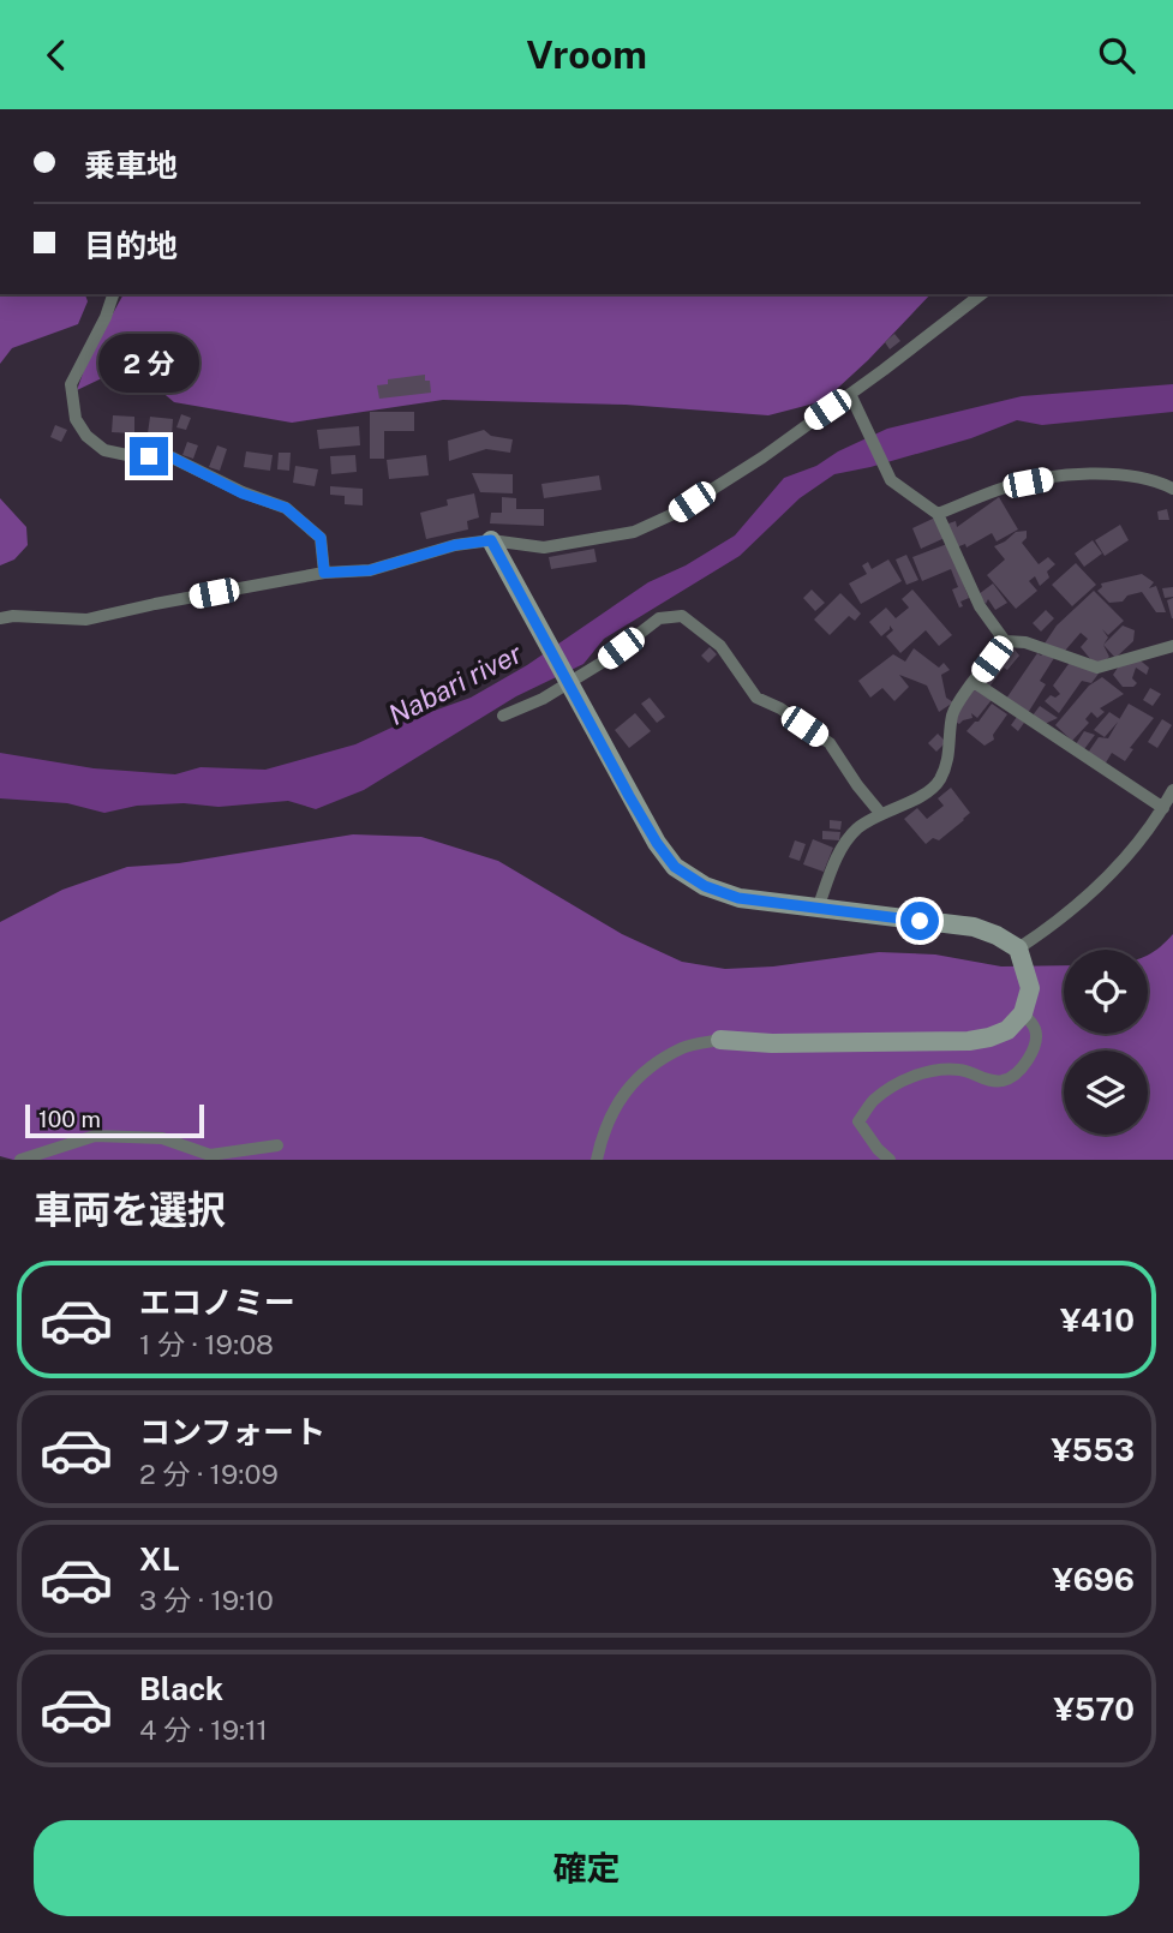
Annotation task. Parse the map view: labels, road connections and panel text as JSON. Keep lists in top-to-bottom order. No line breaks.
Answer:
{"water":["Nabari river"],"scale_bar":"100 m","page":{"header":"Vroom","banner":["乗車地","目的地"],"bubble":"2 分","scale":"100 m","heading":"車両を選択","list":[{"name":"エコノミー","note":"1 分 · 19:08","value":"¥410"},{"name":"コンフォート","note":"2 分 · 19:09","value":"¥553"},{"name":"XL","note":"3 分 · 19:10","value":"¥696"},{"name":"Black","note":"4 分 · 19:11","value":"¥570"}],"buttons":"確定"}}
